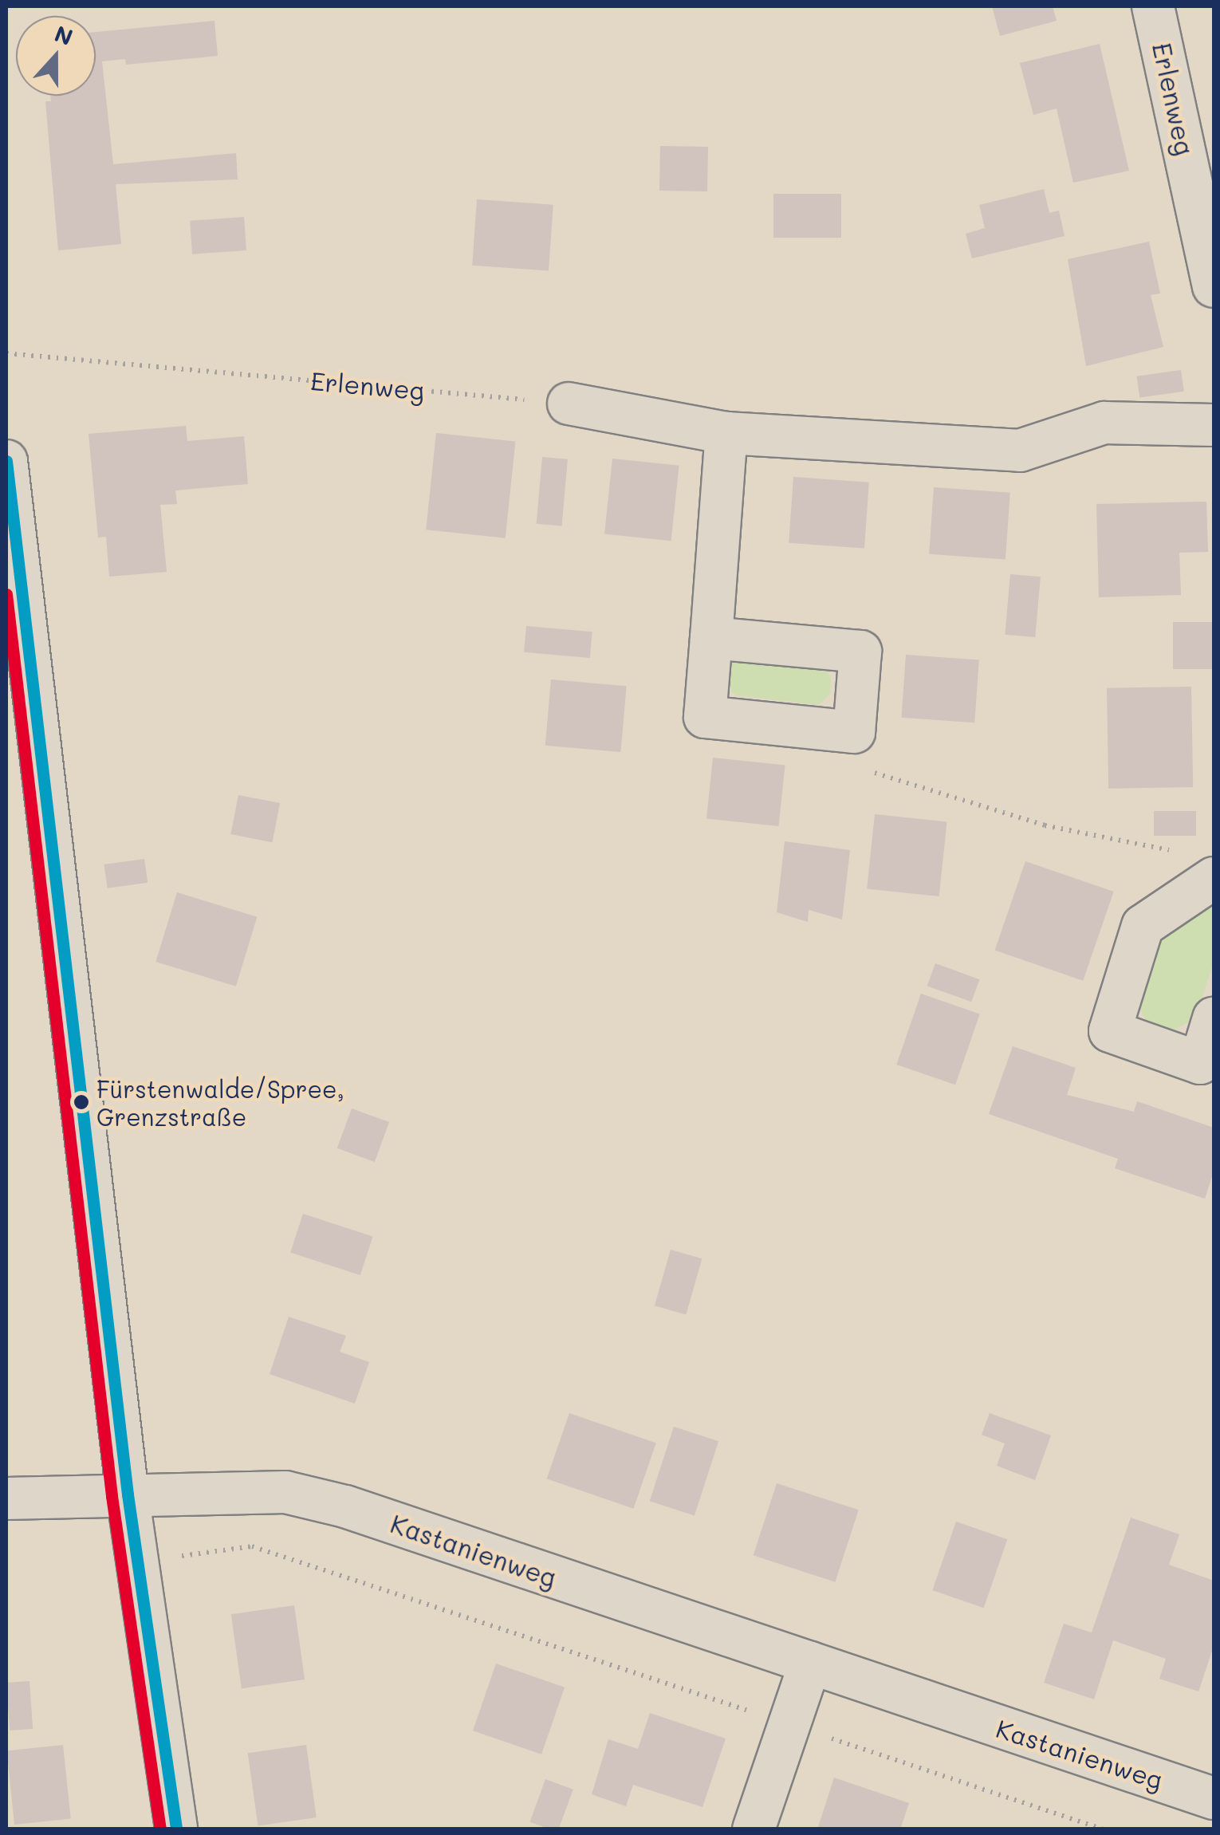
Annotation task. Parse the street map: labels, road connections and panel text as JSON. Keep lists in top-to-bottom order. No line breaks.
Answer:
{"streets":{"street":["Erlenweg","Kastanienweg"]},"places":["Fürstenwalde/Spree, Grenzstraße"],"north":"top"}
